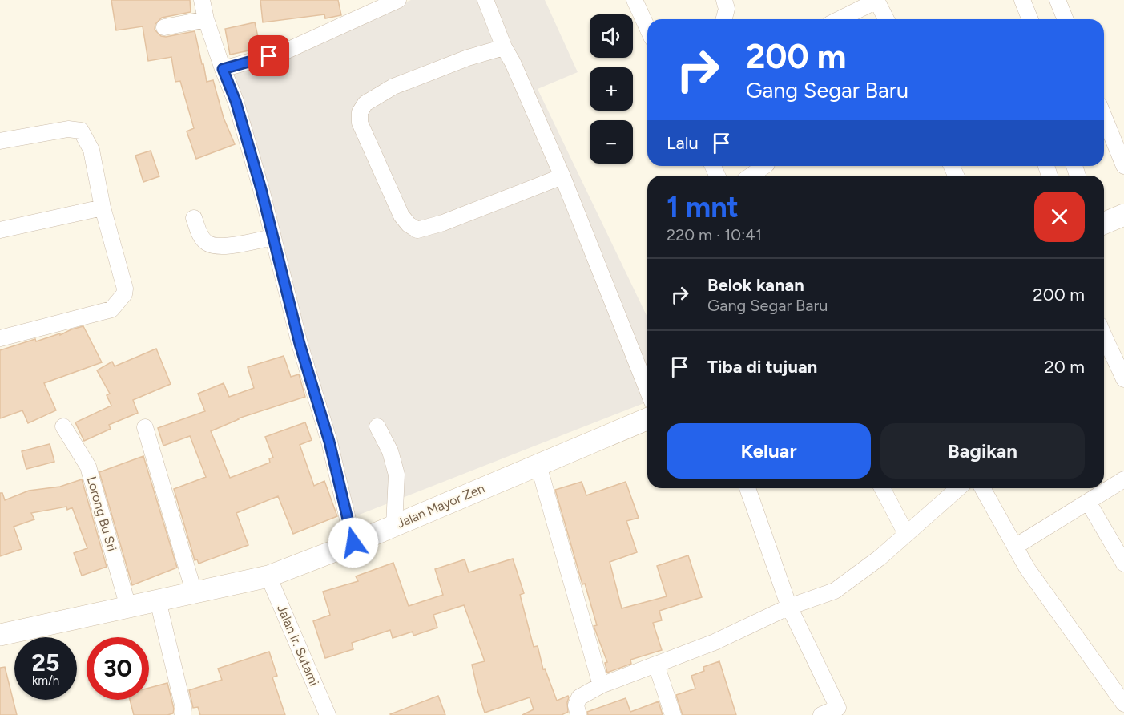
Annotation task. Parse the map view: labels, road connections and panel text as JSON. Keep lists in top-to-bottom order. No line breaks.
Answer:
{"streets":{"street":["Jalan Mayor Zen","Lorong Bu Sri","Jalan Ir. Sutami"]},"crossings":[["Jalan Mayor Zen","Lorong Bu Sri"],["Jalan Mayor Zen","Jalan Ir. Sutami"]],"page":{"map_buttons":["+","−"],"turn":["200 m","Gang Segar Baru"],"then":"Lalu","heading":["1 mnt","220 m · 10:41"],"list":[{"name":"Belok kanan","note":"Gang Segar Baru","value":"200 m"},{"name":"Tiba di tujuan","value":"20 m"}],"buttons":["Keluar","Bagikan"],"speed":"25 km/h","limit":"30"}}
